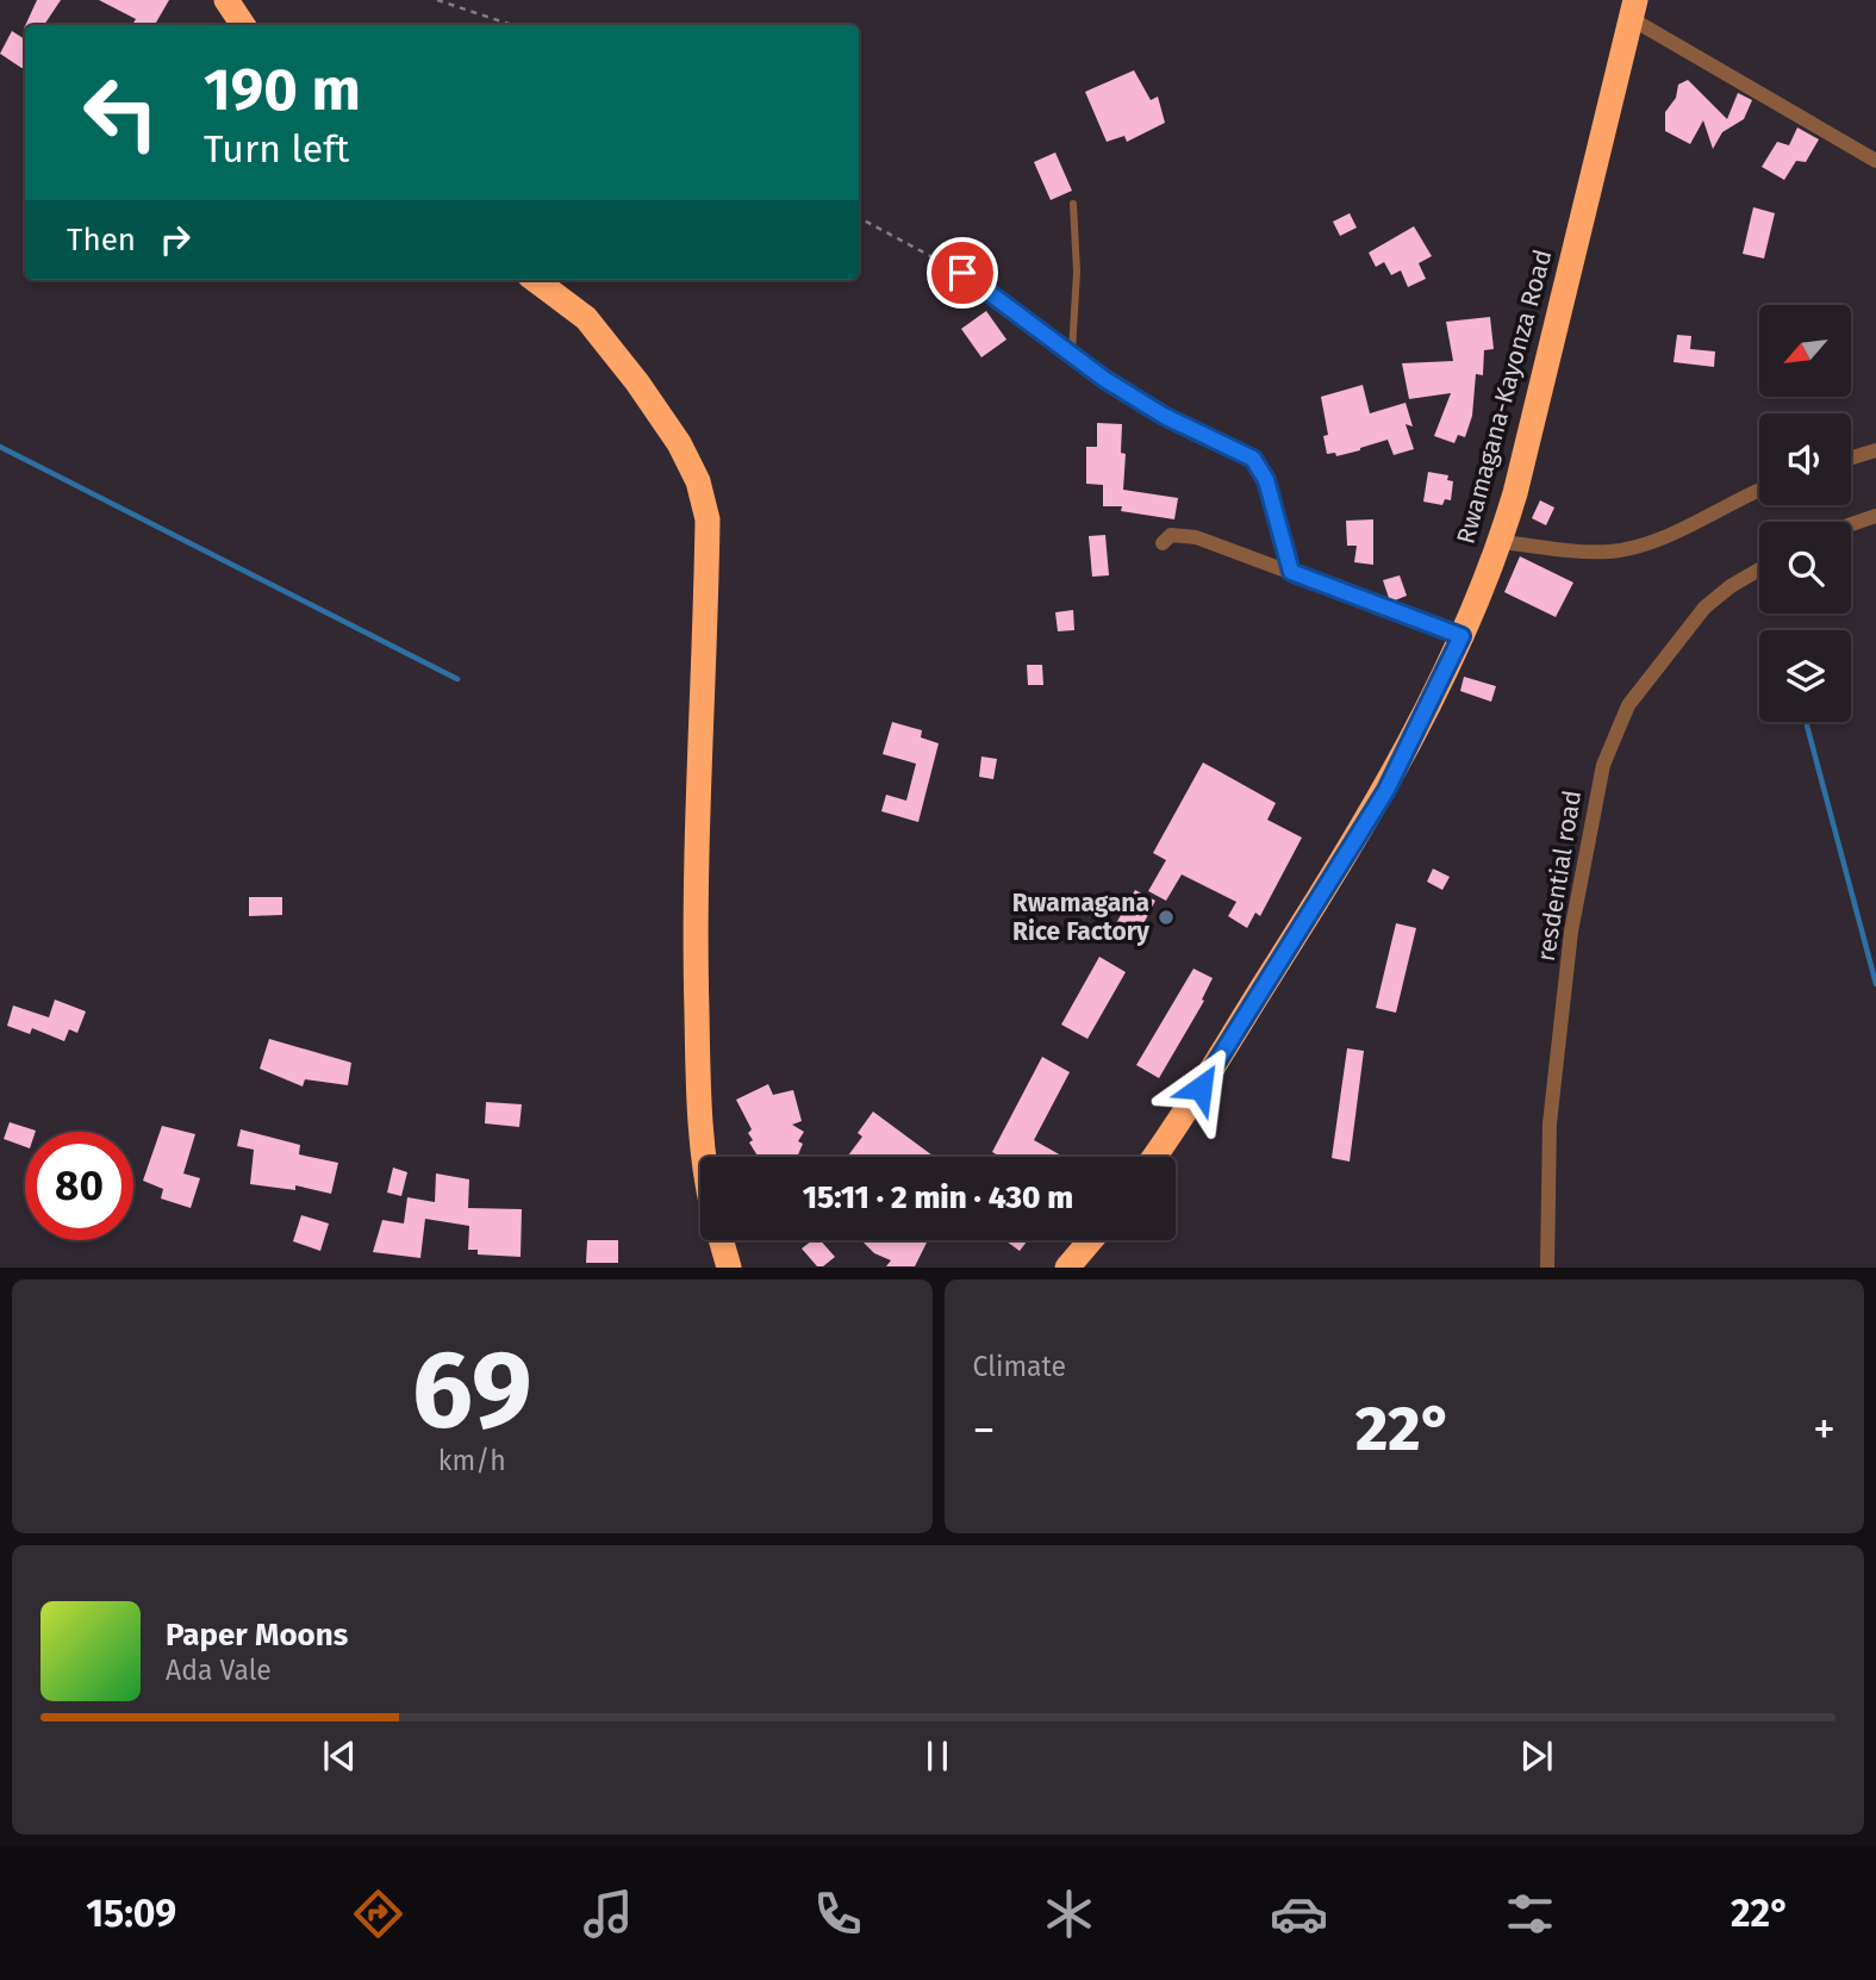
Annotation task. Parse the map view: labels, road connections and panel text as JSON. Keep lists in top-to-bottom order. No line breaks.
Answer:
{"streets":{"highway":["Rwamagana-Kayonza Road"],"street":["resdential road"]},"places":["Rwamagana Rice Factory"],"north":"bottom left","page":{"turn":["190 m","Turn left"],"then":"Then","limit":"80","trip":"15:11 · 2 min · 430 m","tile":[["69","km/h"],"Climate"],"heat":["−","22°","+"],"song":["Paper Moons","Ada Vale"],"tabs":["15:09","22°"]}}
